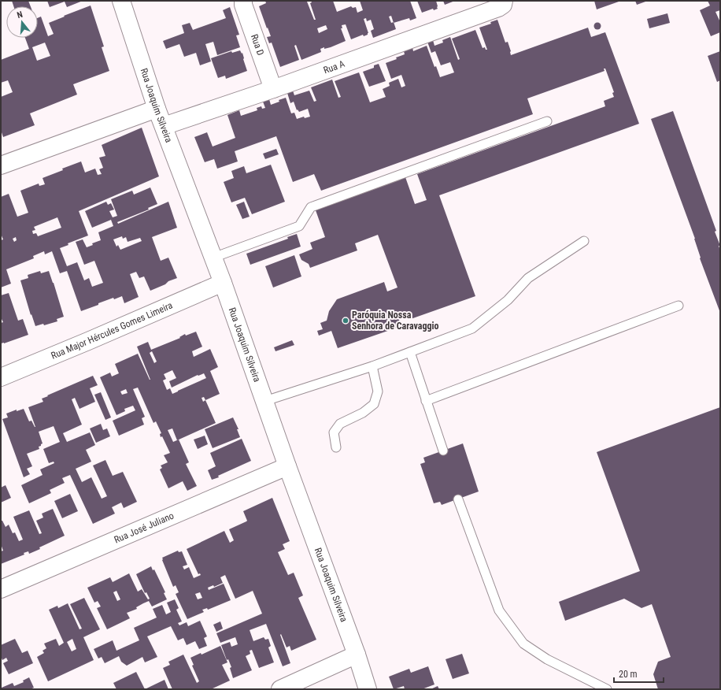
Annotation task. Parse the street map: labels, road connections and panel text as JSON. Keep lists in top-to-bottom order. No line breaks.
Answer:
{"streets":{"street":["Rua D","Rua A","Rua Joaquim Silveira","Rua Major Hércules Gomes Limeira","Rua José Juliano"]},"crossings":[["Rua D","Rua A"],["Rua A","Rua Joaquim Silveira"],["Rua Joaquim Silveira","Rua Major Hércules Gomes Limeira"],["Rua Joaquim Silveira","Rua José Juliano"]],"places":["Paróquia Nossa Senhora de Caravaggio"],"scale_bar":"20 m","north":"top"}
